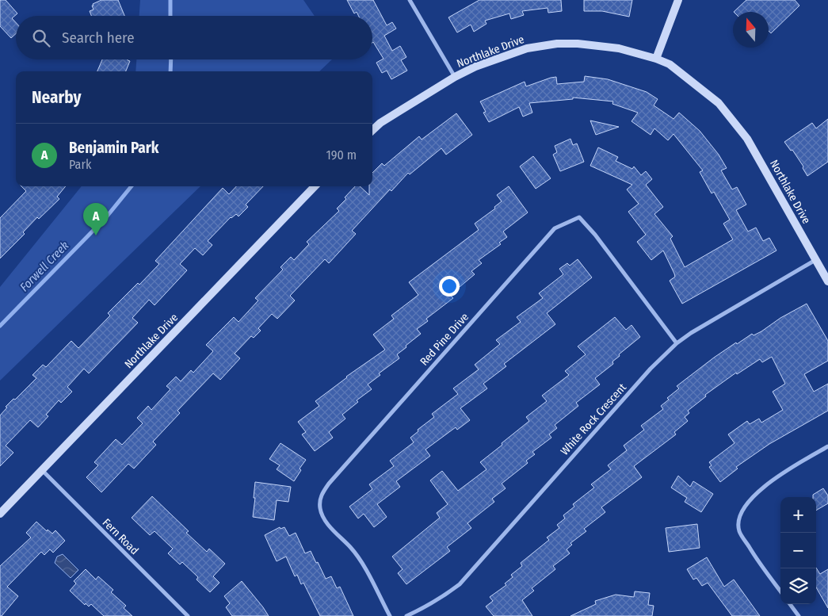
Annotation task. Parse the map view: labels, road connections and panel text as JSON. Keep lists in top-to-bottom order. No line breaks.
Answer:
{"streets":{"street":["Northlake Drive","Red Pine Drive","White Rock Crescent","Fern Road"]},"crossings":[["Northlake Drive","White Rock Crescent"],["Northlake Drive","Fern Road"],["Red Pine Drive","White Rock Crescent"]],"water":["Forwell Creek"],"north":"top","page":{"search":"Search here","heading":"Nearby","list":[{"mark":"A","name":"Benjamin Park","note":"Park","value":"190 m"}],"pins":"A","map_buttons":["+","−"]}}
